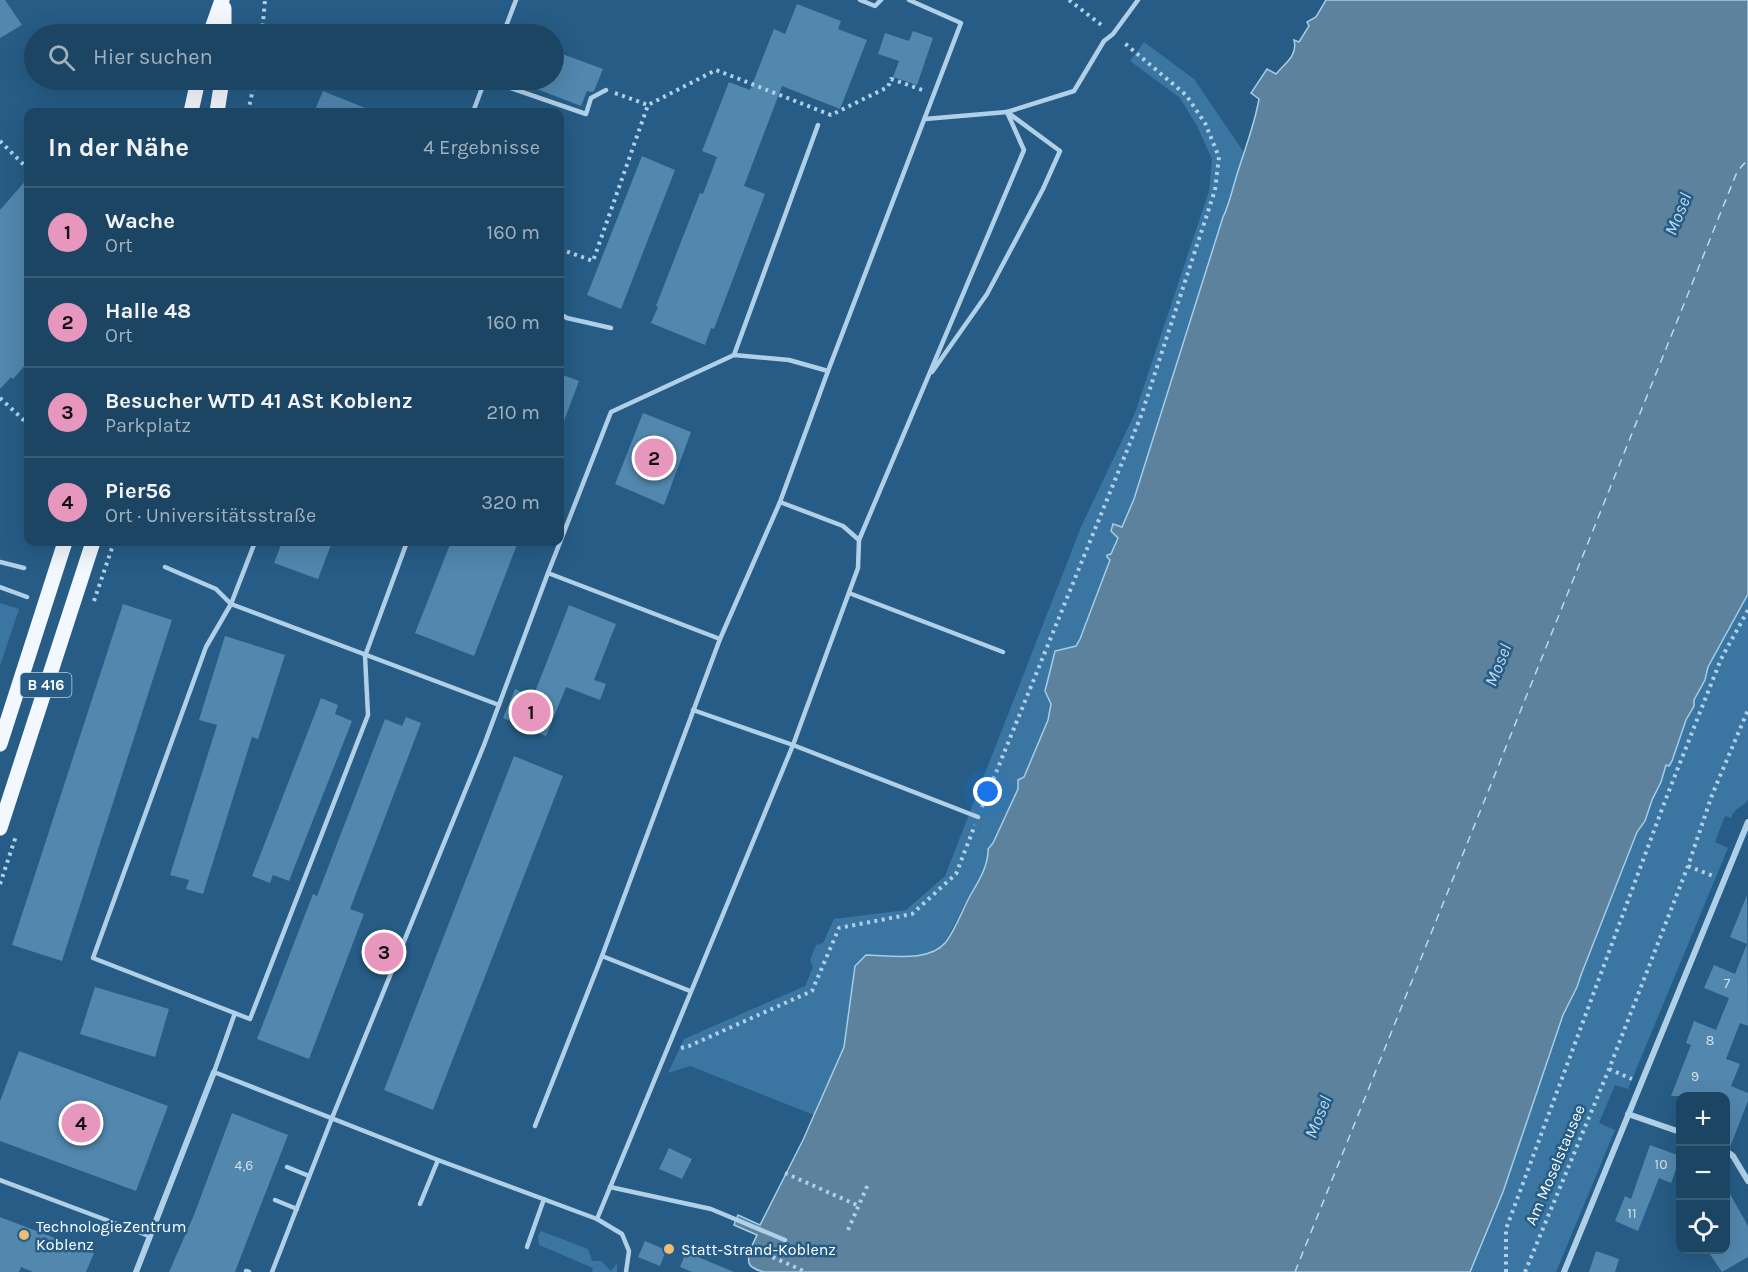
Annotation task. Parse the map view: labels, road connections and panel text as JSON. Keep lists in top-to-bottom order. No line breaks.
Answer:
{"streets":{"main road":["B 416"],"path":["Am Moselstausee"]},"water":["Mosel"],"places":["TechnologieZentrum Koblenz","Statt-Strand-Koblenz"],"house_numbers":["7","8","9","10","4,6","11"],"page":{"search":"Hier suchen","heading":["In der Nähe","4 Ergebnisse"],"list":[{"mark":"1","name":"Wache","note":"Ort","value":"160 m"},{"mark":"2","name":"Halle 48","note":"Ort","value":"160 m"},{"mark":"3","name":"Besucher WTD 41 ASt Koblenz","note":"Parkplatz","value":"210 m"},{"mark":"4","name":"Pier56","note":"Ort · Universitätsstraße","value":"320 m"}],"pins":["2","1","3","4"],"map_buttons":["+","−"]}}
